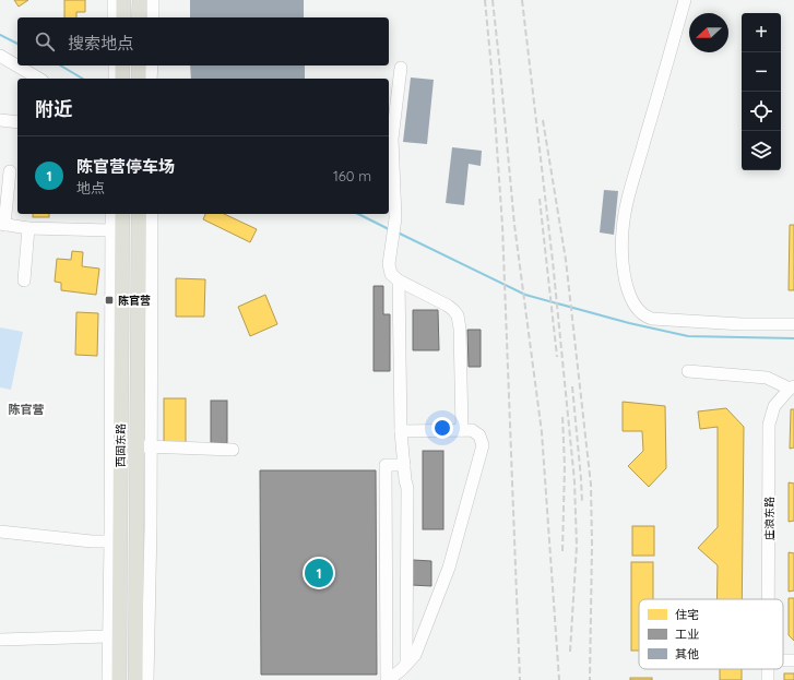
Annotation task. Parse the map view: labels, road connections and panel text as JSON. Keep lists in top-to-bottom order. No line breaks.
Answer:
{"streets":{"main road":["西固东路"],"street":["庄浪东路"]},"districts":["陈官营"],"places":{"transit":["陈官营"]},"legend":["住宅","工业","其他"],"north":"left","page":{"map_buttons":["+","−"],"search":"搜索地点","heading":"附近","list":[{"mark":"1","name":"陈官营停车场","note":"地点","value":"160 m"}],"pins":"1"}}
